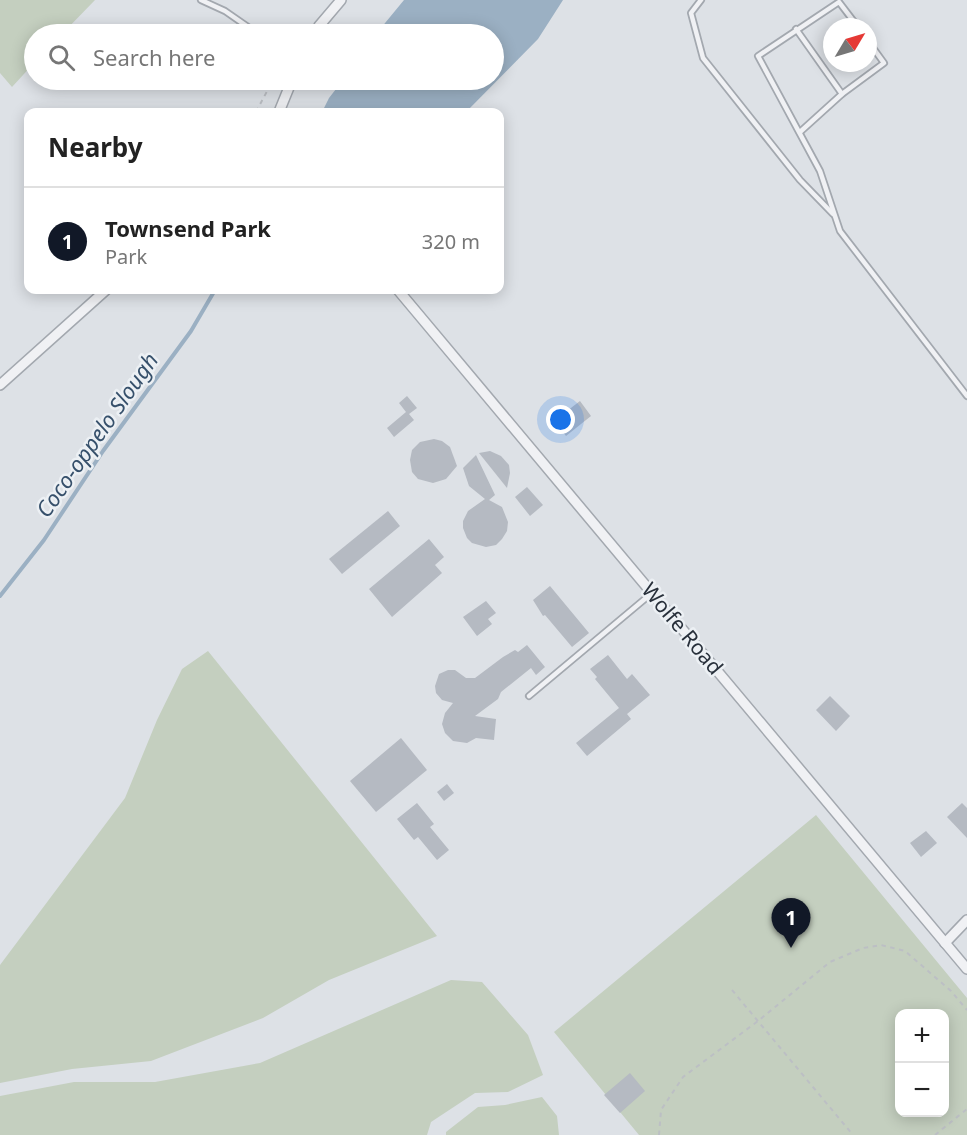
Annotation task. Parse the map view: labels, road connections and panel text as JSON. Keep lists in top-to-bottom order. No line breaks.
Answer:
{"streets":{"street":["Wolfe Road"]},"water":["Coco-oppelo Slough"],"north":"top right","page":{"search":"Search here","heading":"Nearby","list":[{"mark":"1","name":"Townsend Park","note":"Park","value":"320 m"}],"pins":"1","map_buttons":["+","−"]}}
